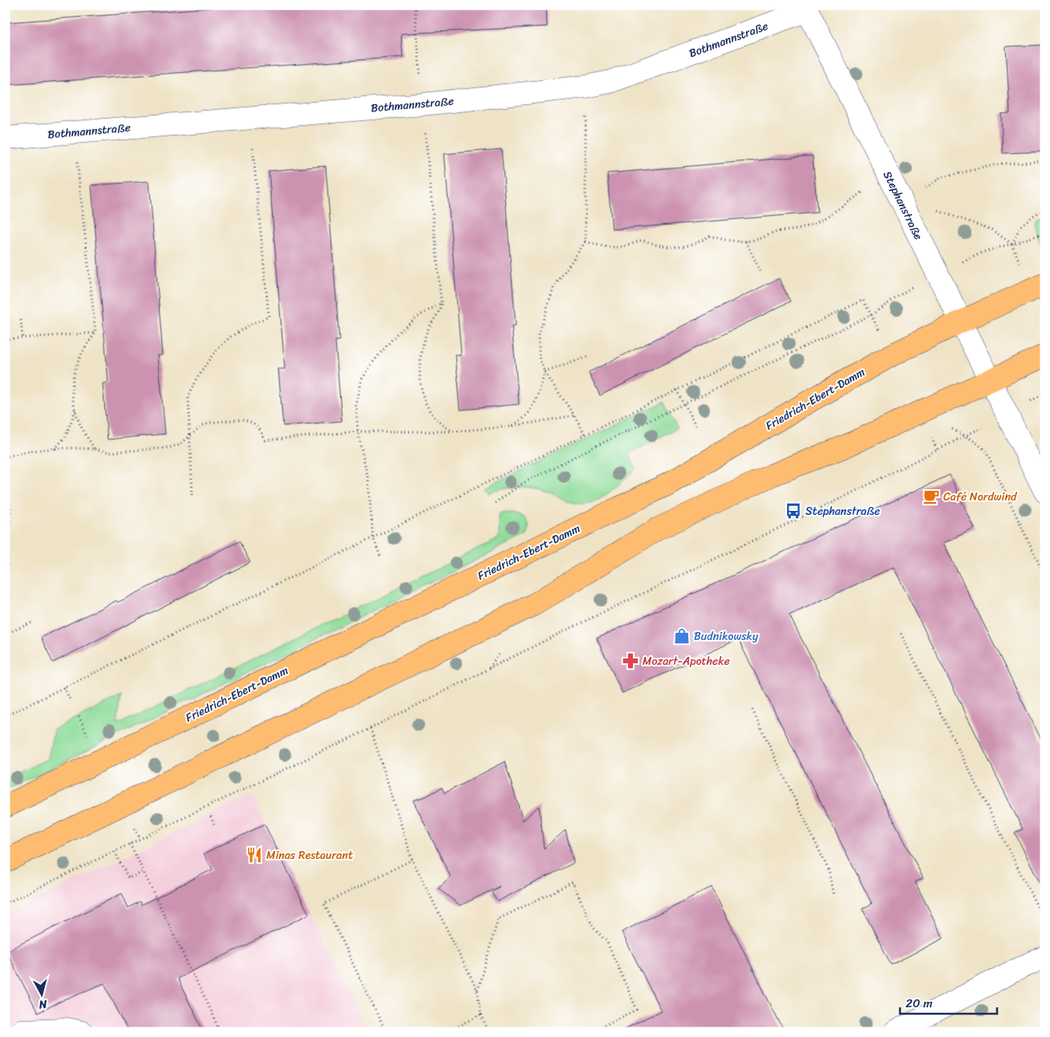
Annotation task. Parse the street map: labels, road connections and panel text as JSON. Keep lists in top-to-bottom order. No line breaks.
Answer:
{"streets":{"main road":["Friedrich-Ebert-Damm"],"street":["Bothmannstraße","Stephanstraße"]},"crossings":[["Bothmannstraße","Stephanstraße"],["Stephanstraße","Friedrich-Ebert-Damm"]],"places":{"cafe":["Café Nordwind"],"bus stop":["Stephanstraße"],"shop":["Budnikowsky"],"pharmacy":["Mozart-Apotheke"],"restaurant":["Minas Restaurant"]},"scale_bar":"20 m","north":"bottom"}
